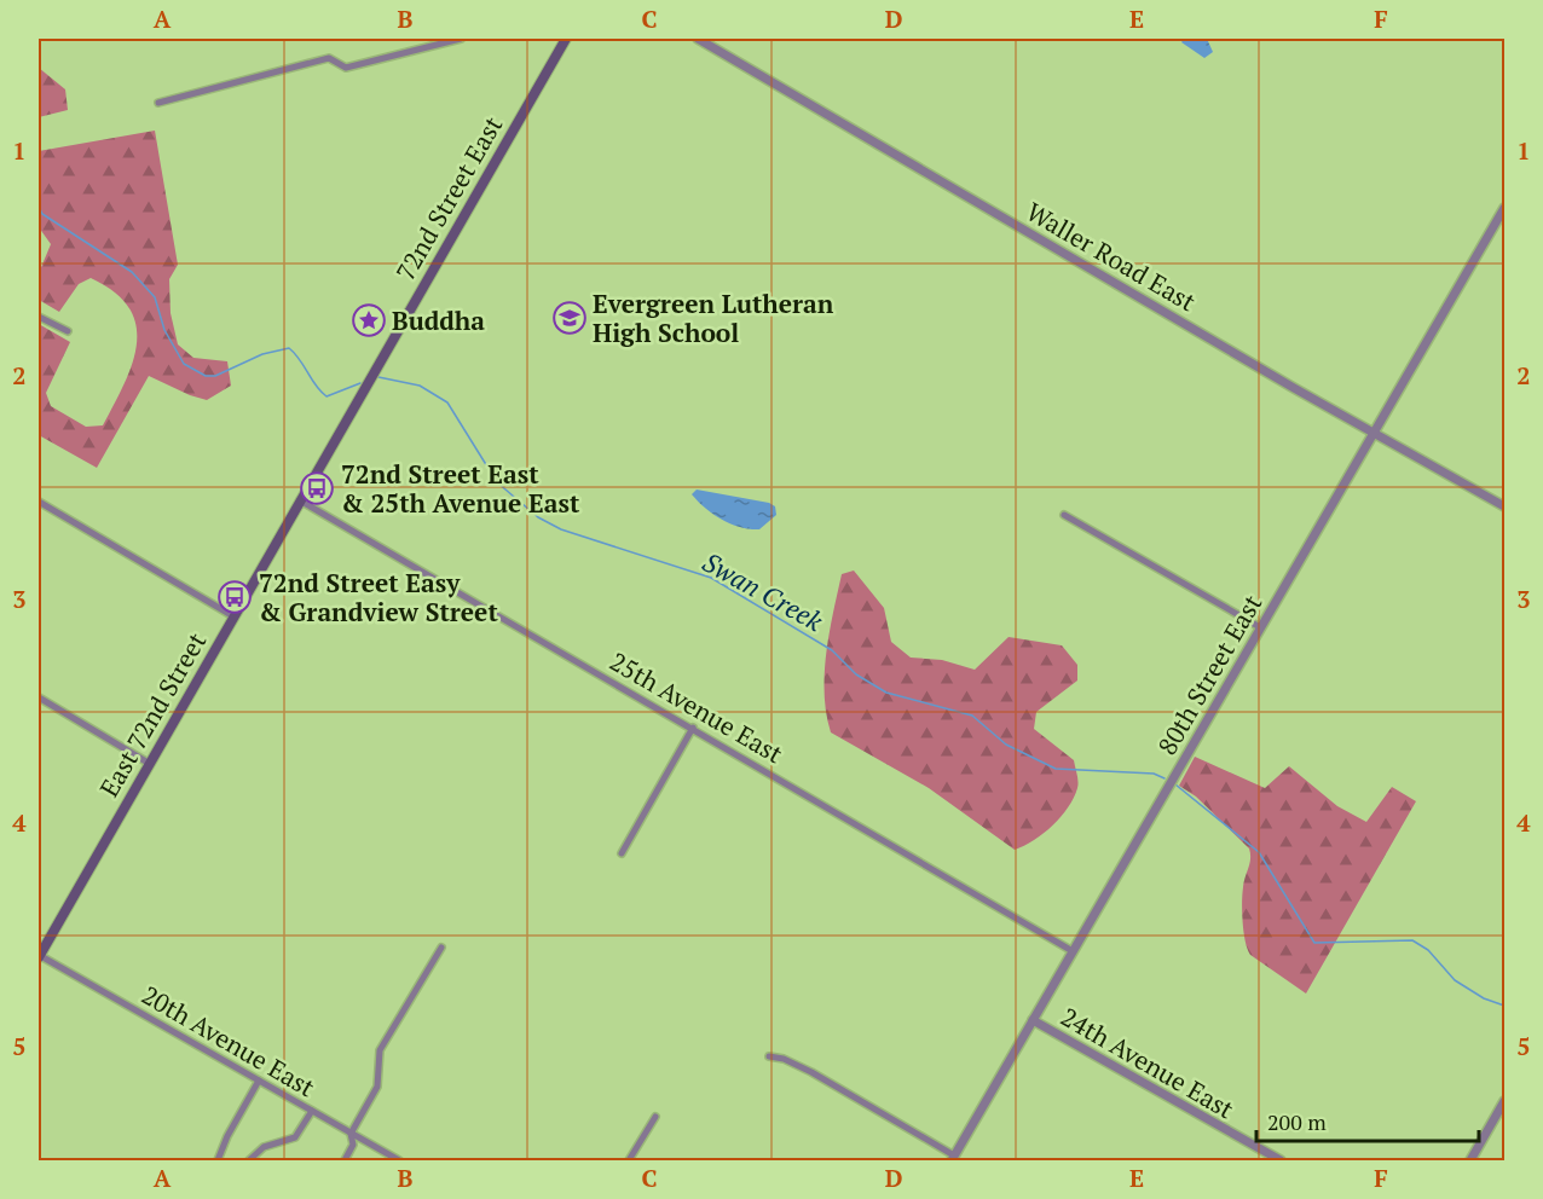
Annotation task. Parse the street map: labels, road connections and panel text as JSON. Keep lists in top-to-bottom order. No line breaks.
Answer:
{"streets":{"main road":["72nd Street East","East 72nd Street"],"street":["Waller Road East","80th Street East","25th Avenue East","20th Avenue East","24th Avenue East"]},"crossings":[["72nd Street East","East 72nd Street"],["Waller Road East","80th Street East"],["80th Street East","25th Avenue East"],["80th Street East","24th Avenue East"],["25th Avenue East","East 72nd Street"],["East 72nd Street","20th Avenue East"]],"water":["Swan Creek"],"places":{"school or university":["Evergreen Lutheran High School"],"place":["Buddha"],"bus stop":["72nd Street East & 25th Avenue East","72nd Street Easy & Grandview Street"]},"scale_bar":"200 m","grid":{"columns":["A","B","C","D","E","F"],"rows":["1","2","3","4","5"]}}
